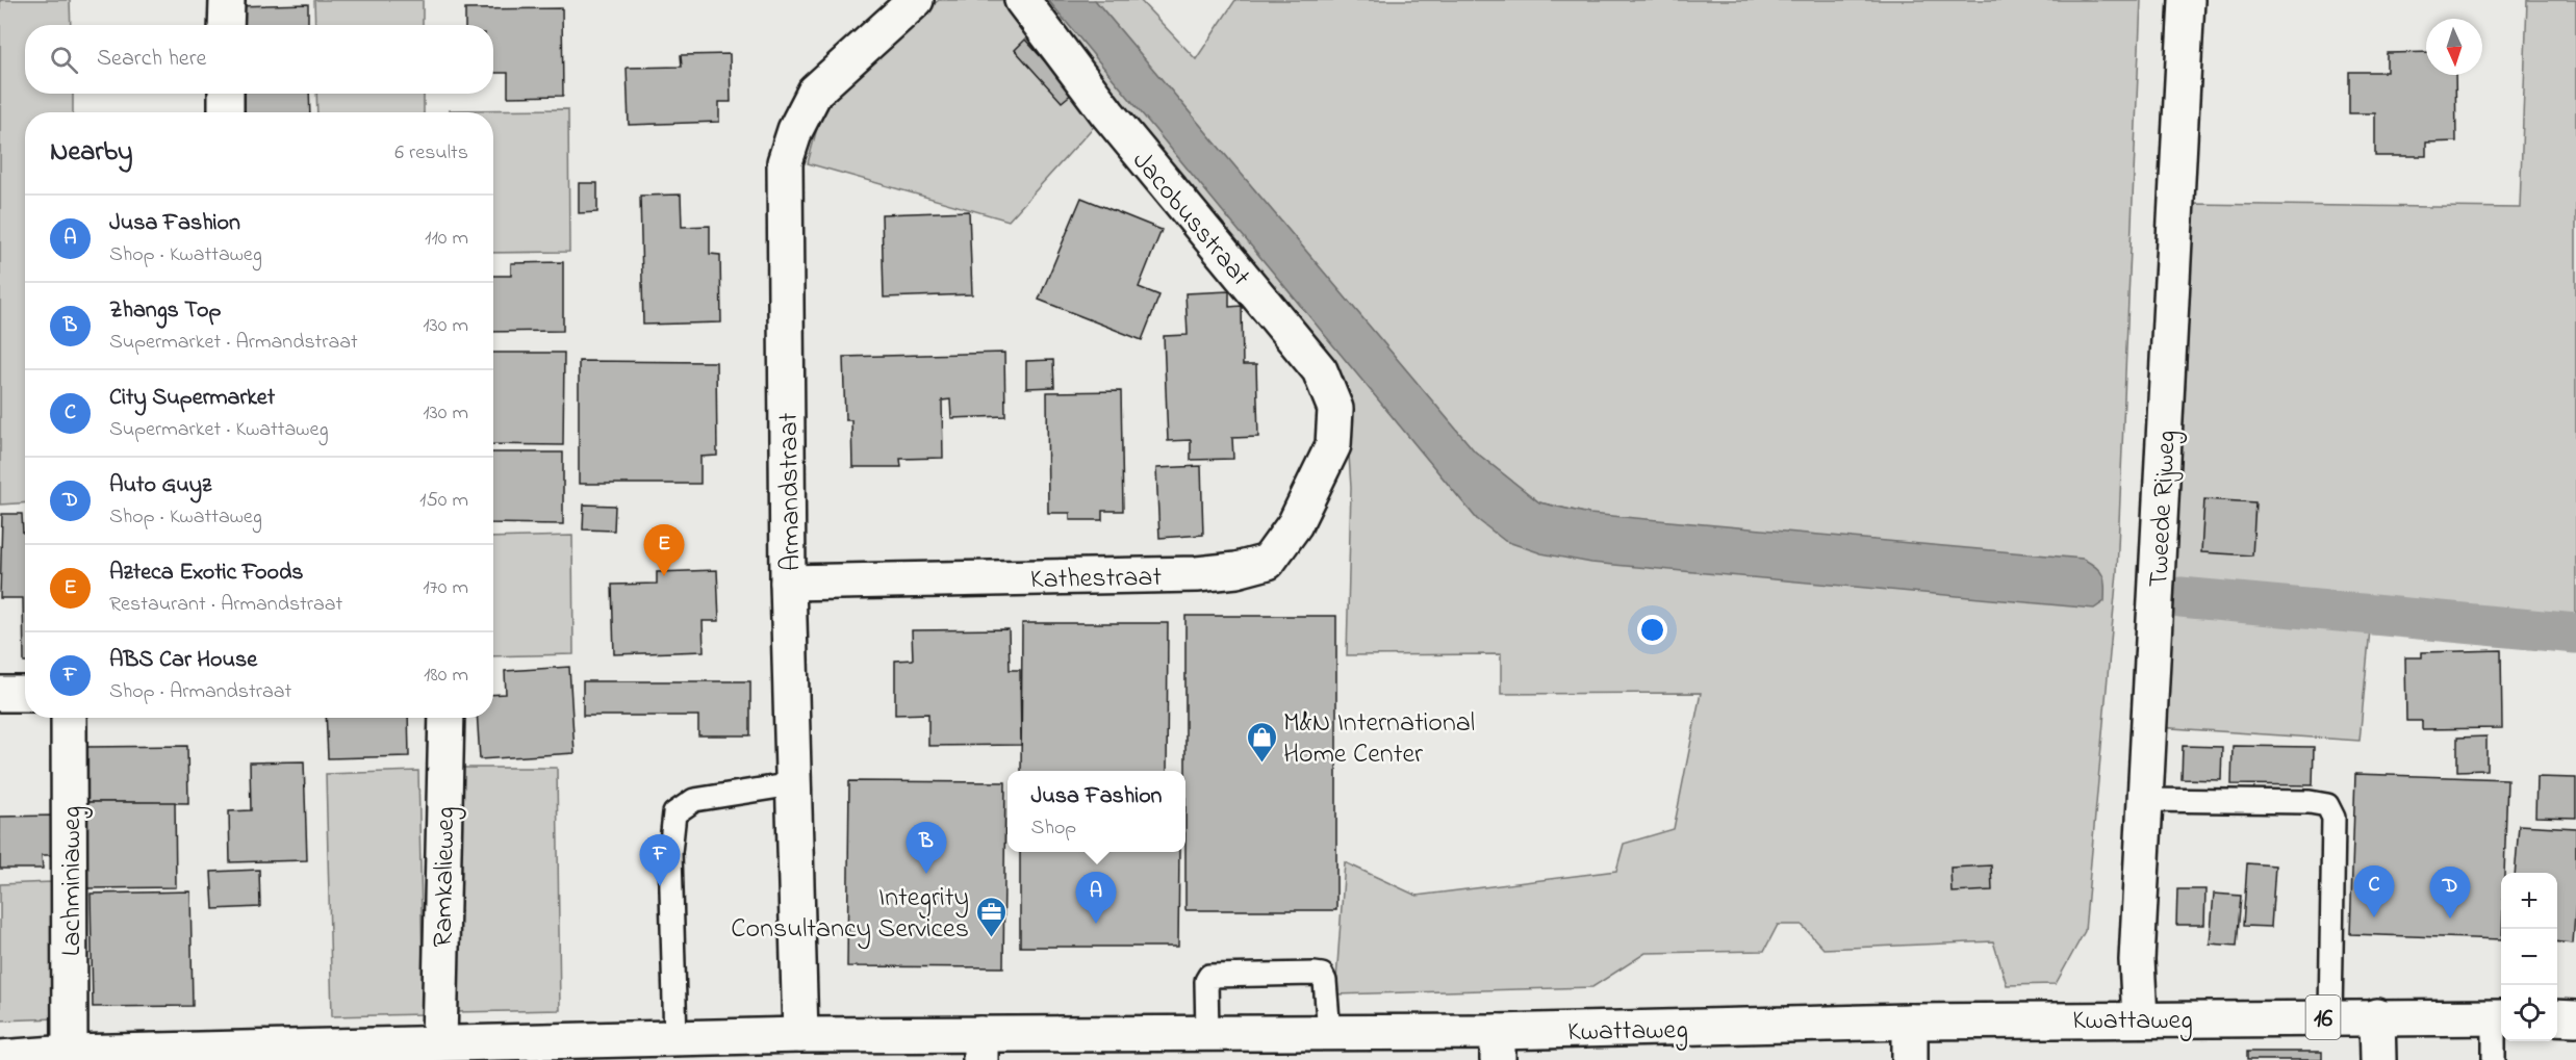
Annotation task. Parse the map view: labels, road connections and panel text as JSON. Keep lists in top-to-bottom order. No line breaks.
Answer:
{"streets":{"street":["Jacobusstraat","Armandstraat","Tweede Rijweg","Kathestraat","Ramkalieweg","Lachminiaweg","16","Kwattaweg"]},"crossings":[["Jacobusstraat","Kathestraat"],["Armandstraat","Kathestraat"],["Armandstraat","Kwattaweg"],["Tweede Rijweg","Kwattaweg"],["Ramkalieweg","Kwattaweg"],["Lachminiaweg","Kwattaweg"]],"places":{"shop":["M&N International Home Center"],"office":["Integrity Consultancy Services"]},"north":"bottom","page":{"search":"Search here","heading":["Nearby","6 results"],"list":[{"mark":"A","name":"Jusa Fashion","note":"Shop · Kwattaweg","value":"110 m"},{"mark":"B","name":"Zhangs Top","note":"Supermarket · Armandstraat","value":"130 m"},{"mark":"C","name":"City Supermarket","note":"Supermarket · Kwattaweg","value":"130 m"},{"mark":"D","name":"Auto Guyz","note":"Shop · Kwattaweg","value":"150 m"},{"mark":"E","name":"Azteca Exotic Foods","note":"Restaurant · Armandstraat","value":"170 m"},{"mark":"F","name":"ABS Car House","note":"Shop · Armandstraat","value":"180 m"}],"pins":["E","B","F","C","D","A"],"popup":["Jusa Fashion","Shop"],"map_buttons":["+","−"]}}
